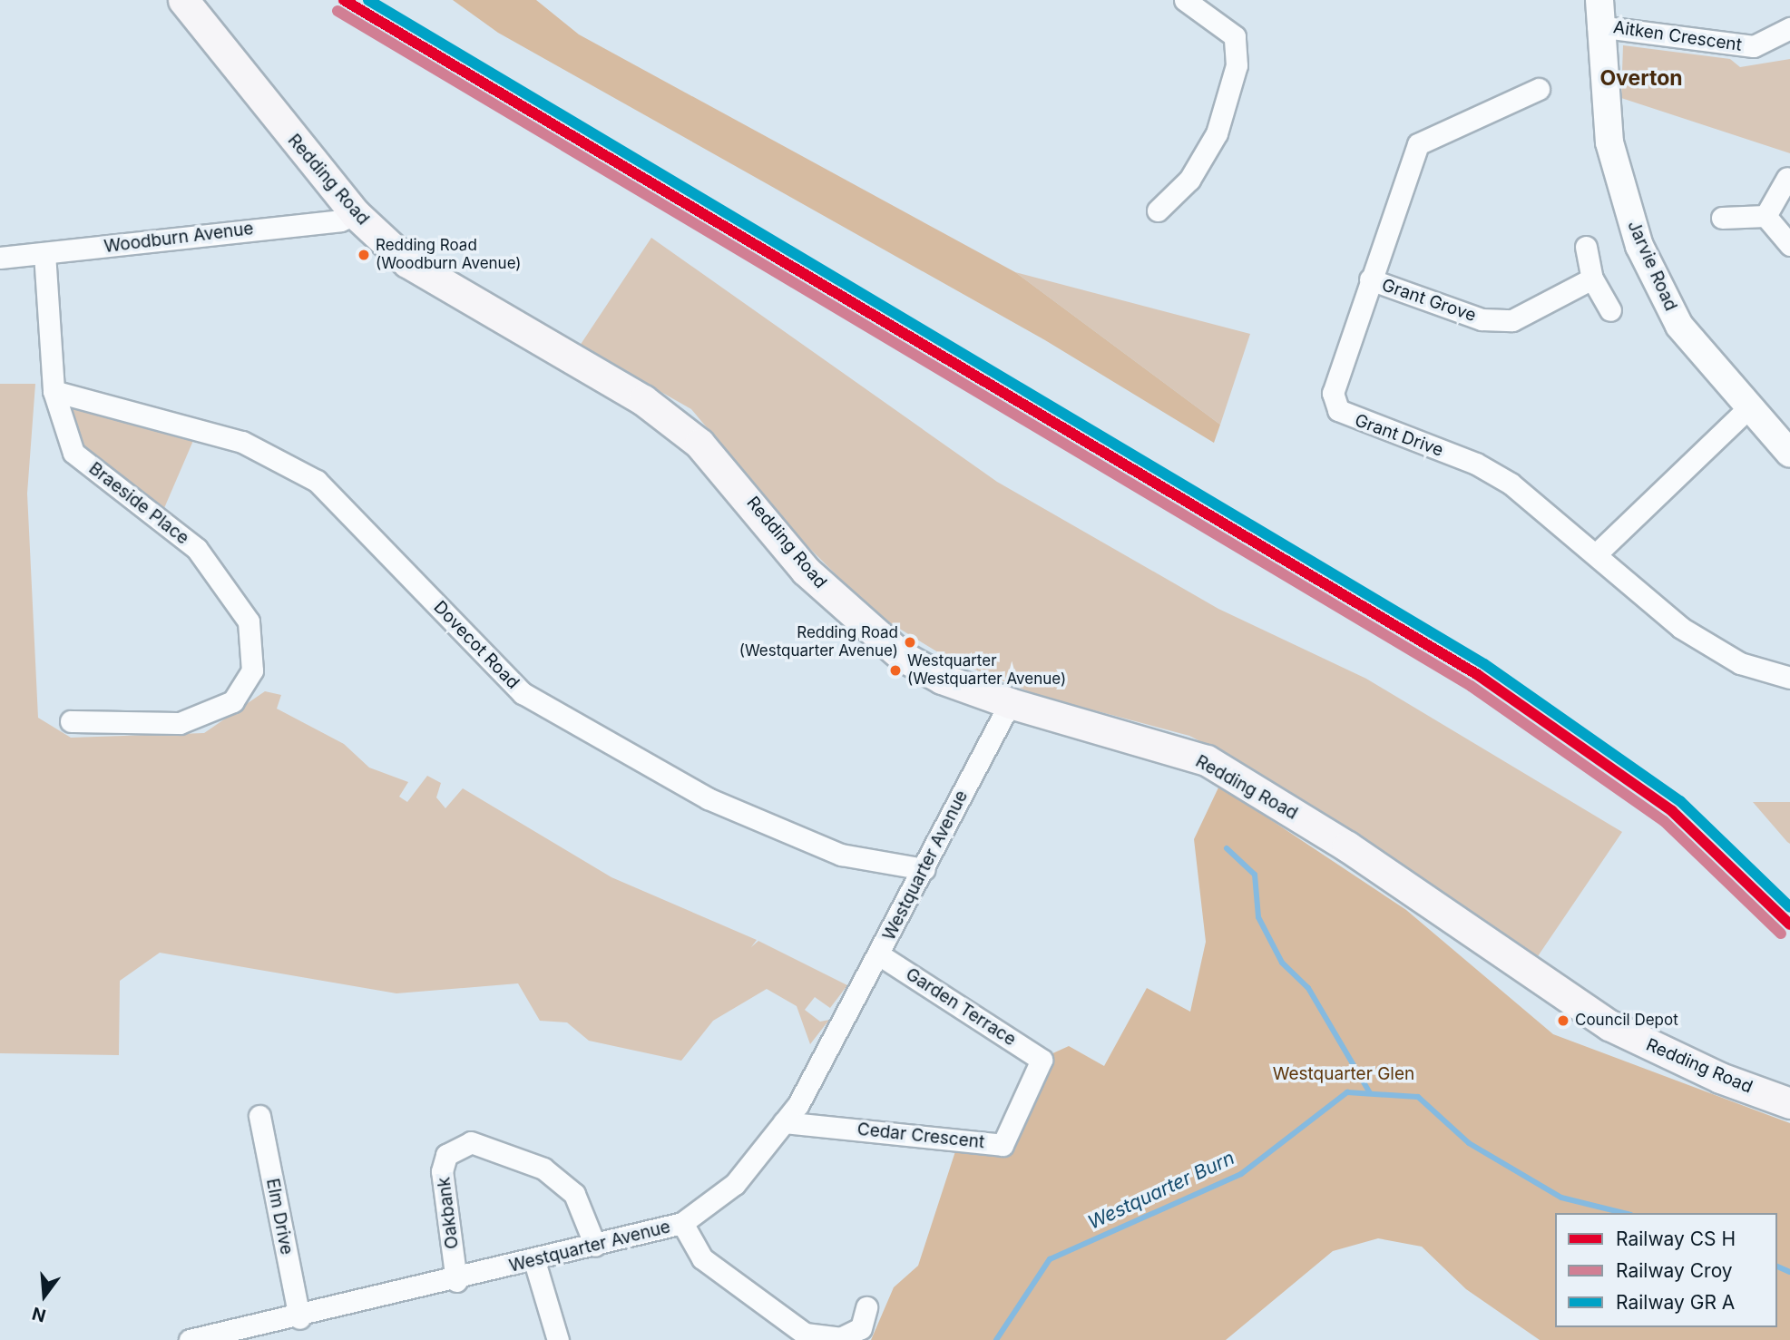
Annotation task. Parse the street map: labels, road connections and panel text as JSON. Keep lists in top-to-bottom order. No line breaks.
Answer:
{"streets":{"main road":["Redding Road"],"street":["Aitken Crescent","Woodburn Avenue","Jarvie Road","Grant Grove","Grant Drive","Braeside Place","Dovecot Road","Westquarter Avenue","Garden Terrace","Cedar Crescent","Oakbank","Elm Drive"]},"crossings":[["Aitken Crescent","Jarvie Road"],["Redding Road","Woodburn Avenue"],["Redding Road","Westquarter Avenue"],["Woodburn Avenue","Braeside Place"],["Grant Grove","Grant Drive"],["Braeside Place","Dovecot Road"],["Dovecot Road","Westquarter Avenue"],["Westquarter Avenue","Garden Terrace"],["Westquarter Avenue","Cedar Crescent"],["Westquarter Avenue","Oakbank"],["Westquarter Avenue","Elm Drive"],["Garden Terrace","Cedar Crescent"]],"districts":["Overton"],"water":["Westquarter Burn"],"parks":["Westquarter Glen"],"places":["Redding Road (Woodburn Avenue)","Redding Road (Westquarter Avenue)","Westquarter (Westquarter Avenue)","Council Depot"],"lines":["rail line Croy"],"legend":["Railway CS H","Railway Croy","Railway GR A"],"north":"bottom"}
